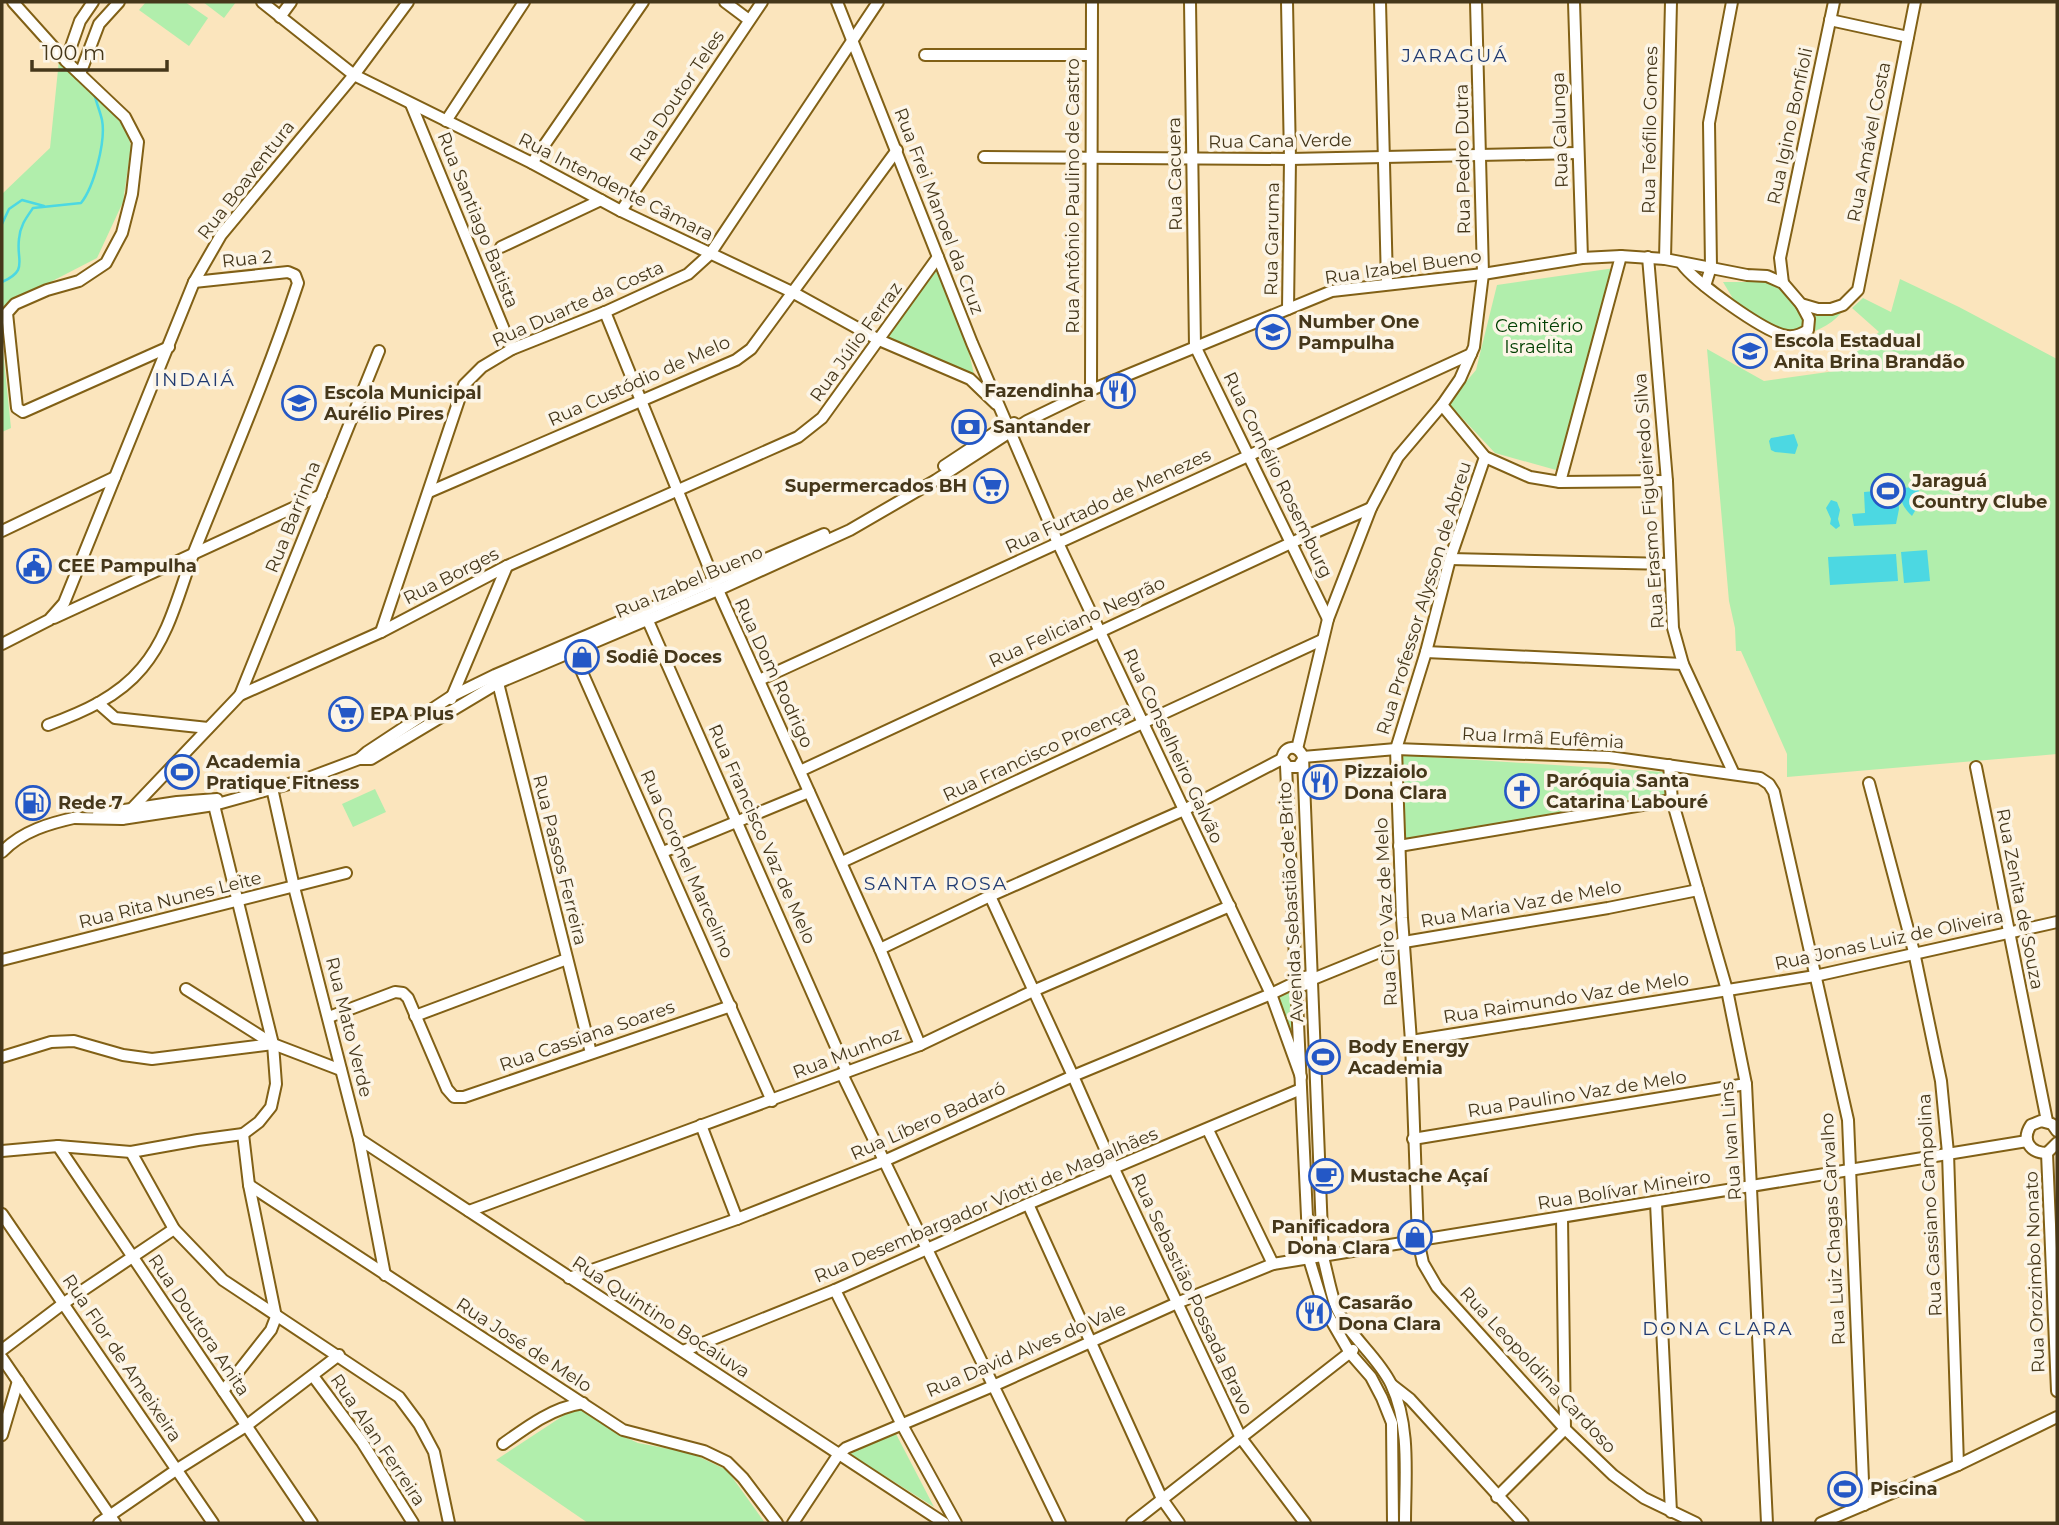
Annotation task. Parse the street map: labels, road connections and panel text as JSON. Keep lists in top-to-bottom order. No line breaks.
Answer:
{"streets":{"street":["Rua Doutor Teles","Rua Igino Bonfioli","Rua Calunga","Rua Teófilo Gomes","Rua Cana Verde","Rua Amável Costa","Rua Pedro Dutra","Rua Cacuera","Rua Boaventura","Rua Intendente Câmara","Rua Antônio Paulino de Castro","Rua Frei Manoel da Cruz","Rua Santiago Batista","Rua Garuma","Rua 2","Rua Izabel Bueno","Rua Duarte da Costa","Rua Júlio Ferraz","Rua Custódio de Melo","Rua Cornélio Rosemburg","Rua Furtado de Menezes","Rua Erasmo Figueiredo Silva","Rua Barrinha","Rua Borges","Rua Professor Alysson de Abreu","Rua Feliciano Negrão","Rua Dom Rodrigo","Rua Irmã Eufêmia","Rua Conselheiro Galvão","Rua Francisco Proença","Rua Francisco Vaz de Melo","Rua Passos Ferreira","Rua Coronel Marcelino","Rua Zenita de Souza","Rua Rita Nunes Leite","Avenida Sebastião de Brito","Rua Maria Vaz de Melo","Rua Ciro Vaz de Melo","Rua Jonas Luiz de Oliveira","Rua Raimundo Vaz de Melo","Rua Mato Verde","Rua Cassiana Soares","Rua Munhoz","Rua Paulino Vaz de Melo","Rua Líbero Badaró","Rua Ivan Lins","Rua Bolívar Mineiro","Rua Desembargador Viotti de Magalhães","Rua Cassiano Campolina","Rua Luiz Chagas Carvalho","Rua Orozimbo Nonato","Rua Sebastião Possada Bravo","Rua Quintino Bocaiuva","Rua Doutora Anita","Rua José de Melo","Rua David Alves do Vale","Rua Flor de Ameixeira","Rua Leopoldina Cardoso","Rua Alan Ferreira"]},"crossings":[["Rua Doutor Teles","Rua Intendente Câmara"],["Rua Igino Bonfioli","Rua Izabel Bueno"],["Rua Calunga","Rua Cana Verde"],["Rua Calunga","Rua Izabel Bueno"],["Rua Teófilo Gomes","Rua Izabel Bueno"],["Rua Cana Verde","Rua Pedro Dutra"],["Rua Cana Verde","Rua Cacuera"],["Rua Cana Verde","Rua Antônio Paulino de Castro"],["Rua Cana Verde","Rua Garuma"],["Rua Pedro Dutra","Rua Izabel Bueno"],["Rua Pedro Dutra","Rua Furtado de Menezes"],["Rua Pedro Dutra","Rua Feliciano Negrão"],["Rua Pedro Dutra","Avenida Sebastião de Brito"],["Rua Cacuera","Rua Izabel Bueno"],["Rua Cacuera","Rua Cornélio Rosemburg"],["Rua Boaventura","Rua Intendente Câmara"],["Rua Boaventura","Rua 2"],["Rua Intendente Câmara","Rua Frei Manoel da Cruz"],["Rua Intendente Câmara","Rua Santiago Batista"],["Rua Intendente Câmara","Rua Duarte da Costa"],["Rua Intendente Câmara","Rua Júlio Ferraz"],["Rua Intendente Câmara","Rua Custódio de Melo"],["Rua Antônio Paulino de Castro","Rua Izabel Bueno"],["Rua Frei Manoel da Cruz","Rua Izabel Bueno"],["Rua Frei Manoel da Cruz","Rua Duarte da Costa"],["Rua Frei Manoel da Cruz","Rua Júlio Ferraz"],["Rua Frei Manoel da Cruz","Rua Custódio de Melo"],["Rua Frei Manoel da Cruz","Rua Conselheiro Galvão"],["Rua Santiago Batista","Rua Duarte da Costa"],["Rua Garuma","Rua Izabel Bueno"],["Rua Izabel Bueno","Rua Cornélio Rosemburg"],["Rua Izabel Bueno","Rua Erasmo Figueiredo Silva"],["Rua Izabel Bueno","Rua Dom Rodrigo"],["Rua Izabel Bueno","Rua Conselheiro Galvão"],["Rua Izabel Bueno","Rua Francisco Vaz de Melo"],["Rua Izabel Bueno","Rua Passos Ferreira"],["Rua Izabel Bueno","Rua Coronel Marcelino"],["Rua Izabel Bueno","Rua Mato Verde"],["Rua Duarte da Costa","Rua Custódio de Melo"],["Rua Duarte da Costa","Rua Borges"],["Rua Duarte da Costa","Rua Dom Rodrigo"],["Rua Júlio Ferraz","Rua Borges"],["Rua Júlio Ferraz","Rua Dom Rodrigo"],["Rua Custódio de Melo","Rua Dom Rodrigo"],["Rua Cornélio Rosemburg","Rua Furtado de Menezes"],["Rua Cornélio Rosemburg","Rua Feliciano Negrão"],["Rua Cornélio Rosemburg","Avenida Sebastião de Brito"],["Rua Furtado de Menezes","Rua Dom Rodrigo"],["Rua Furtado de Menezes","Rua Conselheiro Galvão"],["Rua Erasmo Figueiredo Silva","Rua Irmã Eufêmia"],["Rua Barrinha","Rua Borges"],["Rua Borges","Rua Dom Rodrigo"],["Rua Professor Alysson de Abreu","Rua Irmã Eufêmia"],["Rua Professor Alysson de Abreu","Rua Ciro Vaz de Melo"],["Rua Feliciano Negrão","Rua Dom Rodrigo"],["Rua Feliciano Negrão","Rua Conselheiro Galvão"],["Rua Feliciano Negrão","Avenida Sebastião de Brito"],["Rua Dom Rodrigo","Rua Francisco Proença"],["Rua Dom Rodrigo","Rua Munhoz"],["Rua Irmã Eufêmia","Avenida Sebastião de Brito"],["Rua Irmã Eufêmia","Rua Ciro Vaz de Melo"],["Rua Irmã Eufêmia","Rua Ivan Lins"],["Rua Irmã Eufêmia","Rua Luiz Chagas Carvalho"],["Rua Conselheiro Galvão","Rua Francisco Proença"],["Rua Conselheiro Galvão","Avenida Sebastião de Brito"],["Rua Conselheiro Galvão","Rua Munhoz"],["Rua Conselheiro Galvão","Rua Líbero Badaró"],["Rua Conselheiro Galvão","Rua Desembargador Viotti de Magalhães"],["Rua Francisco Proença","Avenida Sebastião de Brito"],["Rua Francisco Vaz de Melo","Rua Munhoz"],["Rua Francisco Vaz de Melo","Rua Líbero Badaró"],["Rua Francisco Vaz de Melo","Rua Desembargador Viotti de Magalhães"],["Rua Francisco Vaz de Melo","Rua David Alves do Vale"],["Rua Passos Ferreira","Rua Cassiana Soares"],["Rua Coronel Marcelino","Rua Cassiana Soares"],["Rua Coronel Marcelino","Rua Munhoz"],["Rua Zenita de Souza","Rua Jonas Luiz de Oliveira"],["Rua Rita Nunes Leite","Rua Mato Verde"],["Avenida Sebastião de Brito","Rua Maria Vaz de Melo"],["Avenida Sebastião de Brito","Rua Líbero Badaró"],["Avenida Sebastião de Brito","Rua Bolívar Mineiro"],["Avenida Sebastião de Brito","Rua Desembargador Viotti de Magalhães"],["Avenida Sebastião de Brito","Rua David Alves do Vale"],["Rua Maria Vaz de Melo","Rua Ciro Vaz de Melo"],["Rua Maria Vaz de Melo","Rua Líbero Badaró"],["Rua Maria Vaz de Melo","Rua Ivan Lins"],["Rua Ciro Vaz de Melo","Rua Raimundo Vaz de Melo"],["Rua Ciro Vaz de Melo","Rua Paulino Vaz de Melo"],["Rua Ciro Vaz de Melo","Rua Bolívar Mineiro"],["Rua Ciro Vaz de Melo","Rua Leopoldina Cardoso"],["Rua Jonas Luiz de Oliveira","Rua Raimundo Vaz de Melo"],["Rua Jonas Luiz de Oliveira","Rua Ivan Lins"],["Rua Jonas Luiz de Oliveira","Rua Cassiano Campolina"],["Rua Jonas Luiz de Oliveira","Rua Luiz Chagas Carvalho"],["Rua Raimundo Vaz de Melo","Rua Ivan Lins"],["Rua Mato Verde","Rua Quintino Bocaiuva"],["Rua Mato Verde","Rua José de Melo"],["Rua Munhoz","Rua Sebastião Possada Bravo"],["Rua Munhoz","Rua Quintino Bocaiuva"],["Rua Paulino Vaz de Melo","Rua Ivan Lins"],["Rua Líbero Badaró","Rua Sebastião Possada Bravo"],["Rua Líbero Badaró","Rua Quintino Bocaiuva"],["Rua Ivan Lins","Rua Bolívar Mineiro"],["Rua Bolívar Mineiro","Rua Cassiano Campolina"],["Rua Bolívar Mineiro","Rua Luiz Chagas Carvalho"],["Rua Bolívar Mineiro","Rua David Alves do Vale"],["Rua Bolívar Mineiro","Rua Leopoldina Cardoso"],["Rua Desembargador Viotti de Magalhães","Rua Sebastião Possada Bravo"],["Rua Desembargador Viotti de Magalhães","Rua Quintino Bocaiuva"],["Rua Sebastião Possada Bravo","Rua David Alves do Vale"],["Rua Quintino Bocaiuva","Rua David Alves do Vale"]],"districts":["JARAGUÁ","INDAIÁ","SANTA ROSA","DONA CLARA"],"parks":["Cemitério Israelita"],"places":{"school or university":["Number One Pampulha","Escola Estadual Anita Brina Brandão","Escola Municipal Aurélio Pires"],"restaurant":["Fazendinha","Pizzaiolo Dona Clara","Casarão Dona Clara"],"bank":["Santander"],"supermarket":["Supermercados BH","EPA Plus"],"sports":["Jaraguá Country Clube","Academia Pratique Fitness","Body Energy Academia","Piscina"],"public building":["CEE Pampulha"],"shop":["Sodiê Doces","Panificadora Dona Clara"],"church":["Paróquia Santa Catarina Labouré"],"fuel station":["Rede 7"],"cafe":["Mustache Açaí"]},"scale_bar":"100 m"}
